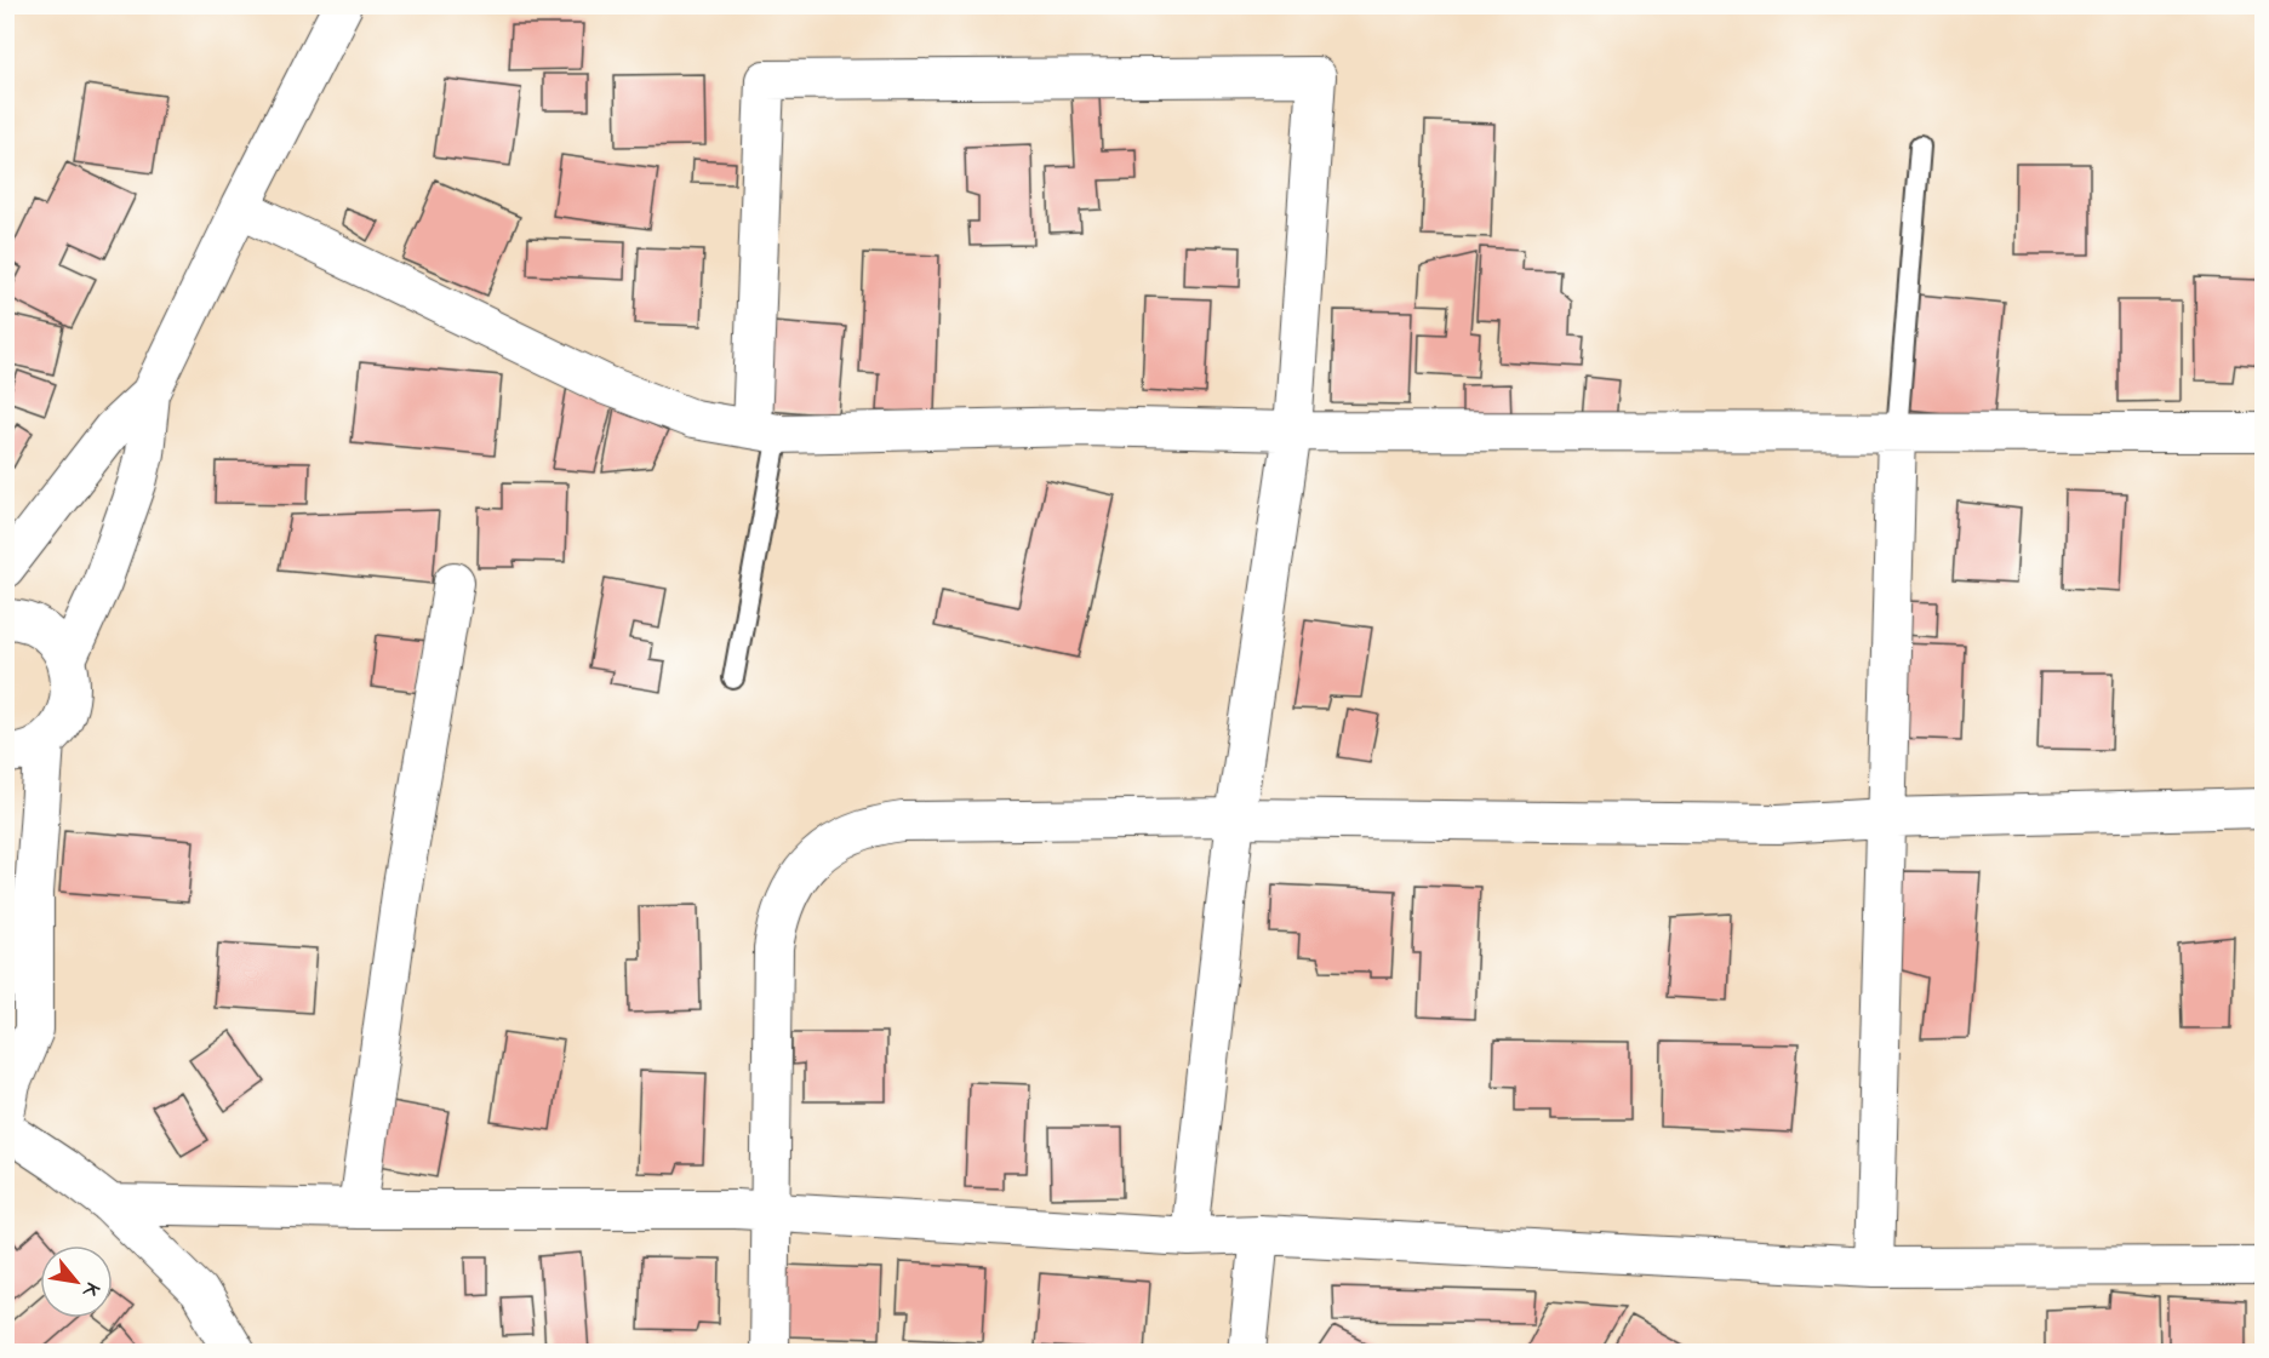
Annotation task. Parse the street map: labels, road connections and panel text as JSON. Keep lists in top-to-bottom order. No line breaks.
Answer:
{"north":"bottom right"}
